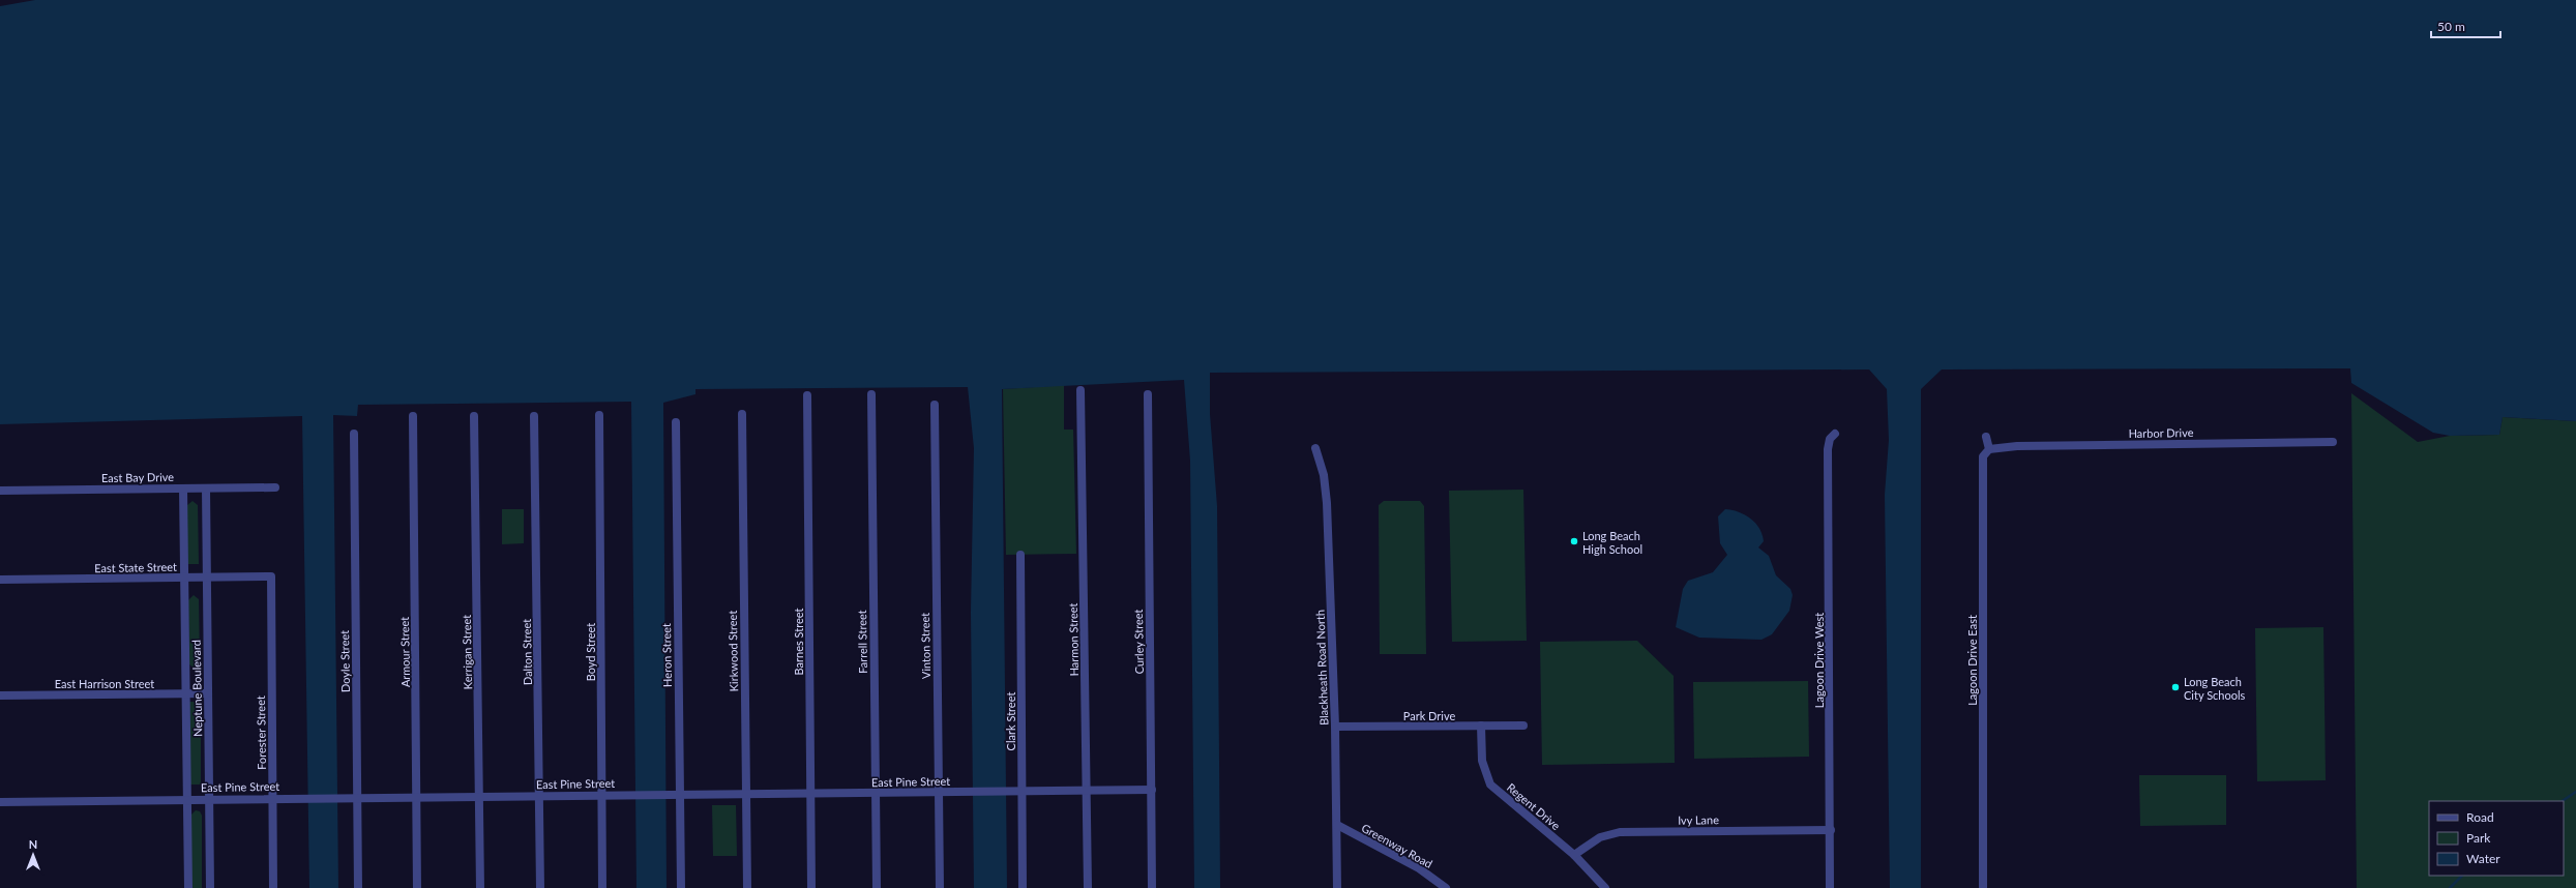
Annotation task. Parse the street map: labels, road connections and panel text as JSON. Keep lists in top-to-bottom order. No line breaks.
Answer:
{"streets":{"street":["Harbor Drive","East Bay Drive","East State Street","Harmon Street","Barnes Street","Farrell Street","Curley Street","Vinton Street","Kirkwood Street","Armour Street","Kerrigan Street","Dalton Street","Boyd Street","Heron Street","Lagoon Drive West","Lagoon Drive East","Doyle Street","Blackheath Road North","East Harrison Street","Neptune Boulevard","Park Drive","Clark Street","Forester Street","East Pine Street","Regent Drive","Ivy Lane","Greenway Road"]},"crossings":[["Harbor Drive","Lagoon Drive East"],["East Bay Drive","Neptune Boulevard"],["East State Street","Neptune Boulevard"],["East State Street","Forester Street"],["Harmon Street","East Pine Street"],["Barnes Street","East Pine Street"],["Farrell Street","East Pine Street"],["Curley Street","East Pine Street"],["Vinton Street","East Pine Street"],["Kirkwood Street","East Pine Street"],["Armour Street","East Pine Street"],["Kerrigan Street","East Pine Street"],["Dalton Street","East Pine Street"],["Boyd Street","East Pine Street"],["Heron Street","East Pine Street"],["Lagoon Drive West","Ivy Lane"],["Doyle Street","East Pine Street"],["Blackheath Road North","Park Drive"],["Blackheath Road North","Greenway Road"],["East Harrison Street","Neptune Boulevard"],["Neptune Boulevard","East Pine Street"],["Park Drive","Regent Drive"],["Clark Street","East Pine Street"],["Forester Street","East Pine Street"],["Regent Drive","Ivy Lane"]],"places":["Long Beach High School","Long Beach City Schools"],"legend":["Road","Park","Water"],"scale_bar":"50 m","north":"top"}
